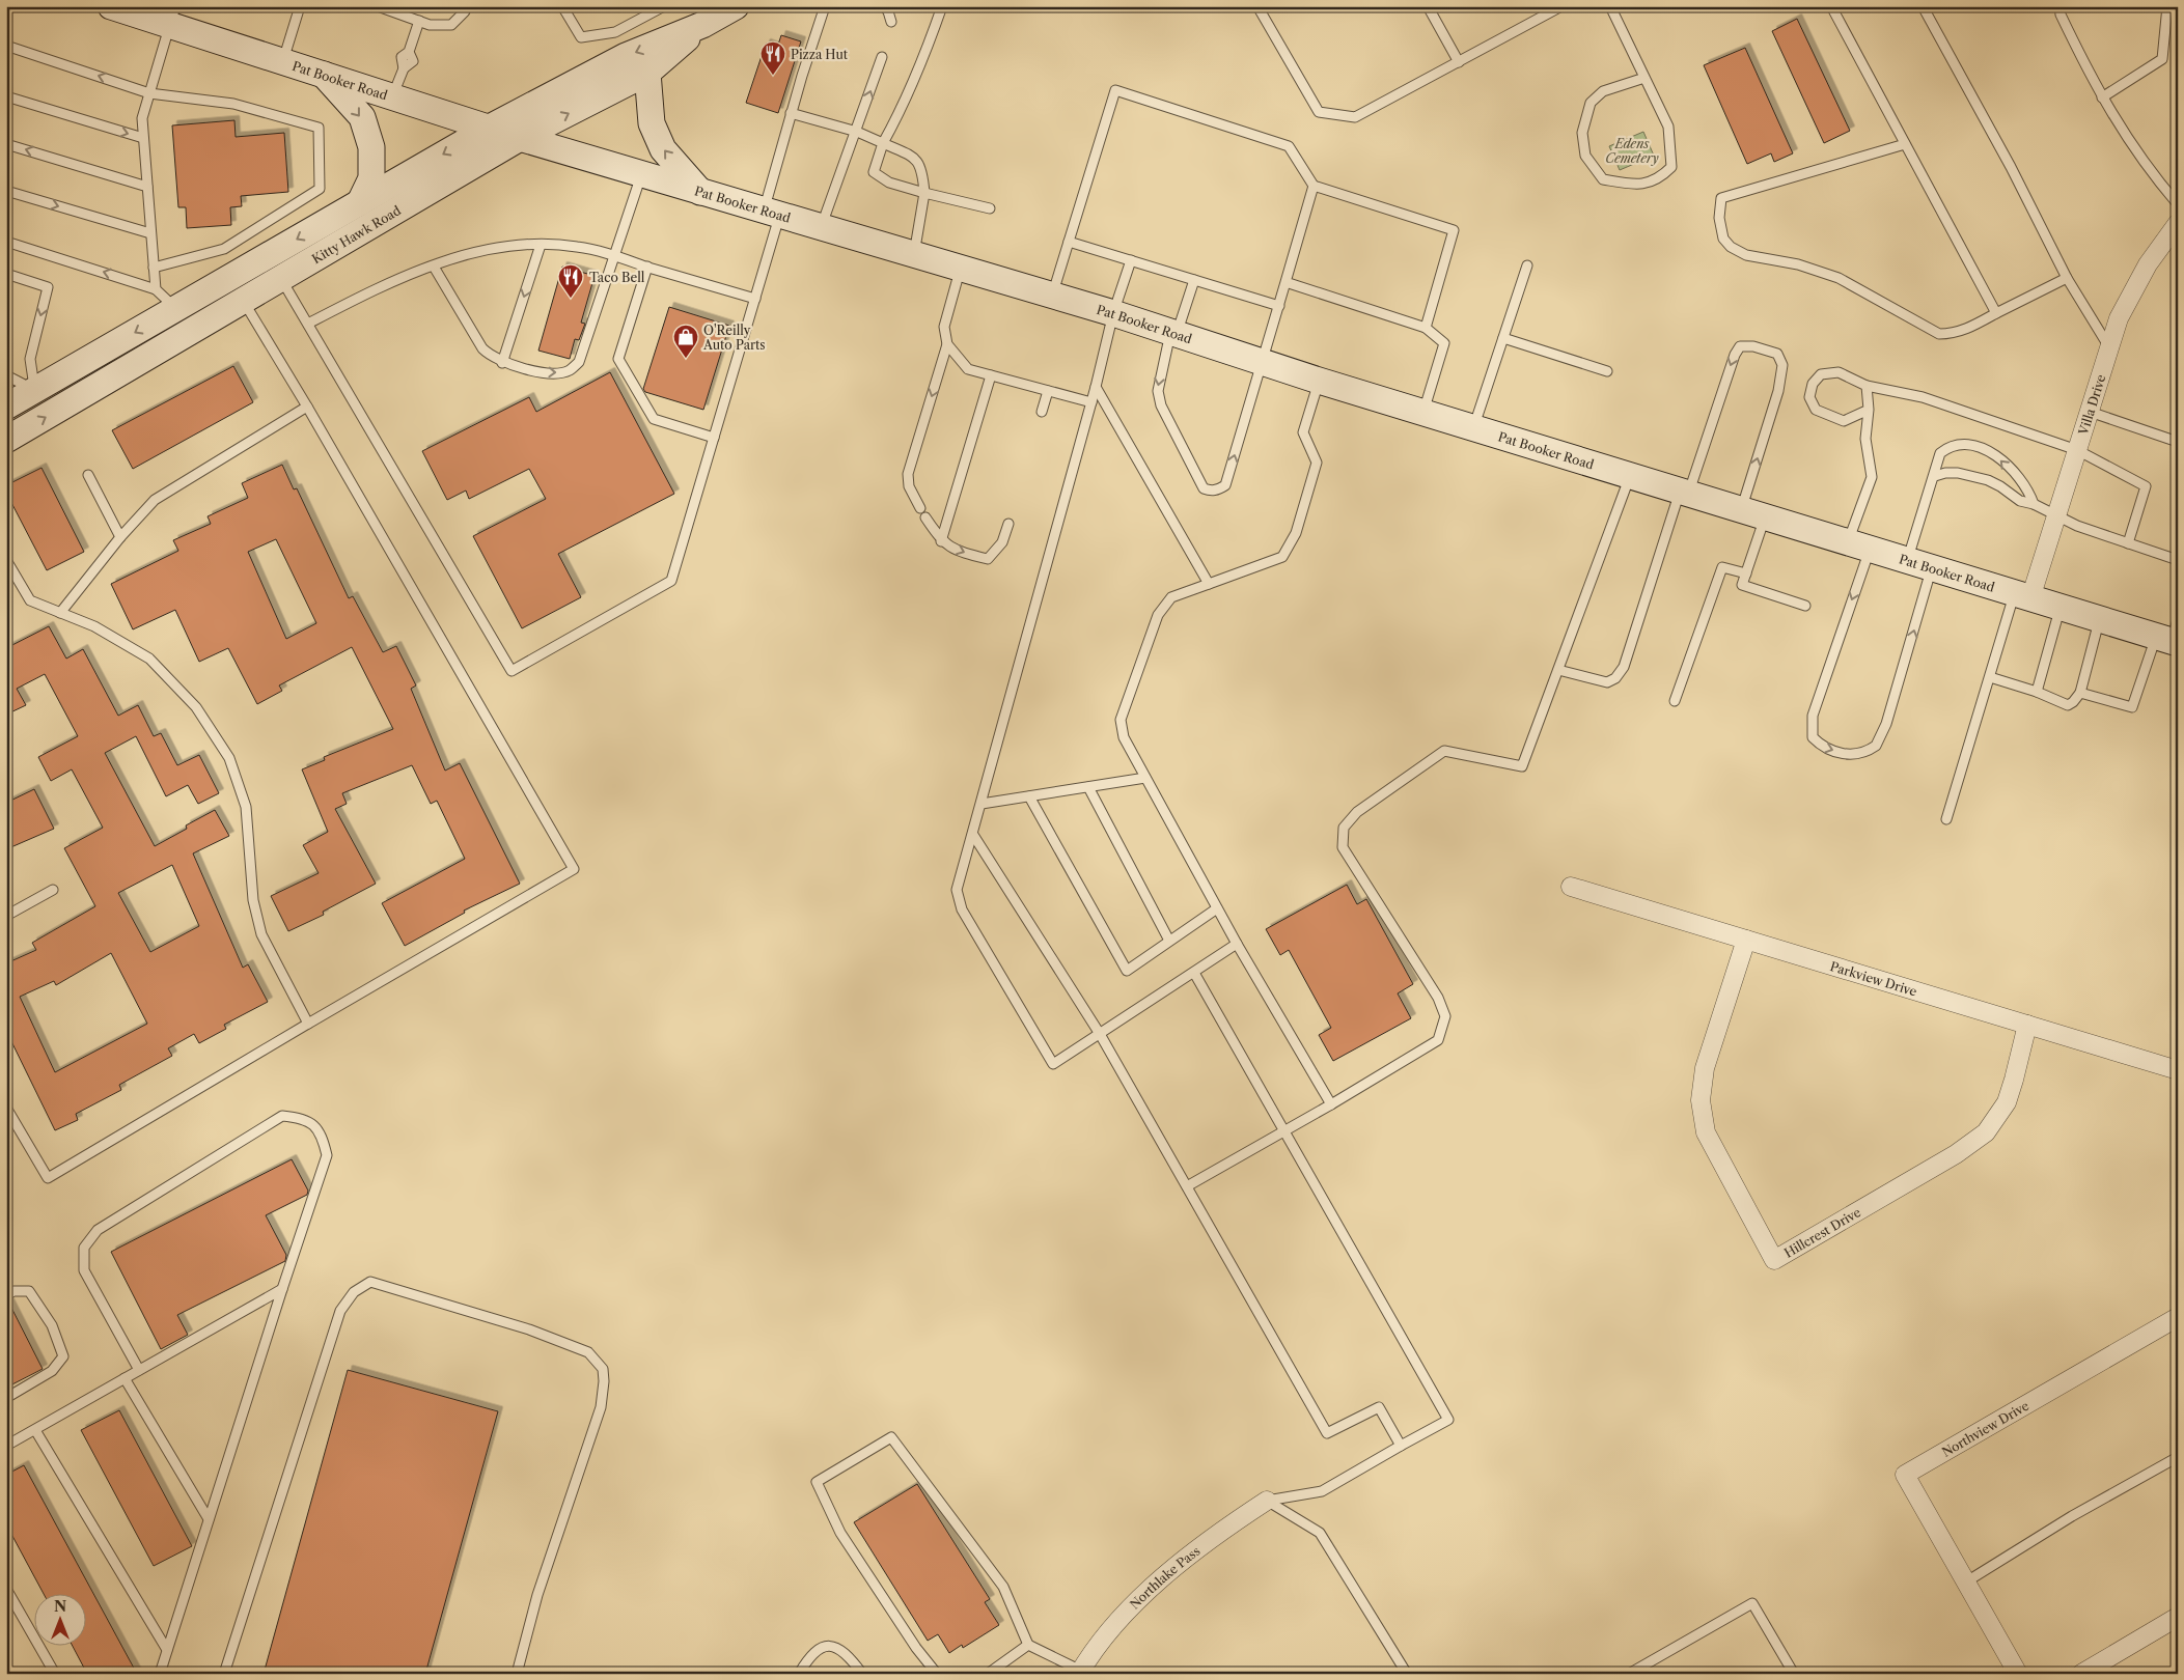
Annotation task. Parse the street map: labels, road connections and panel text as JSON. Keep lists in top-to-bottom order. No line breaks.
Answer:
{"streets":{"main road":["Pat Booker Road","Kitty Hawk Road"],"street":["Villa Drive","Parkview Drive","Hillcrest Drive","Northview Drive","Northlake Pass"]},"crossings":[["Pat Booker Road","Kitty Hawk Road"],["Pat Booker Road","Villa Drive"],["Parkview Drive","Hillcrest Drive"]],"parks":["Edens Cemetery"],"places":{"restaurant":["Pizza Hut","Taco Bell"],"shop":["O'Reilly Auto Parts"]},"north":"top"}
